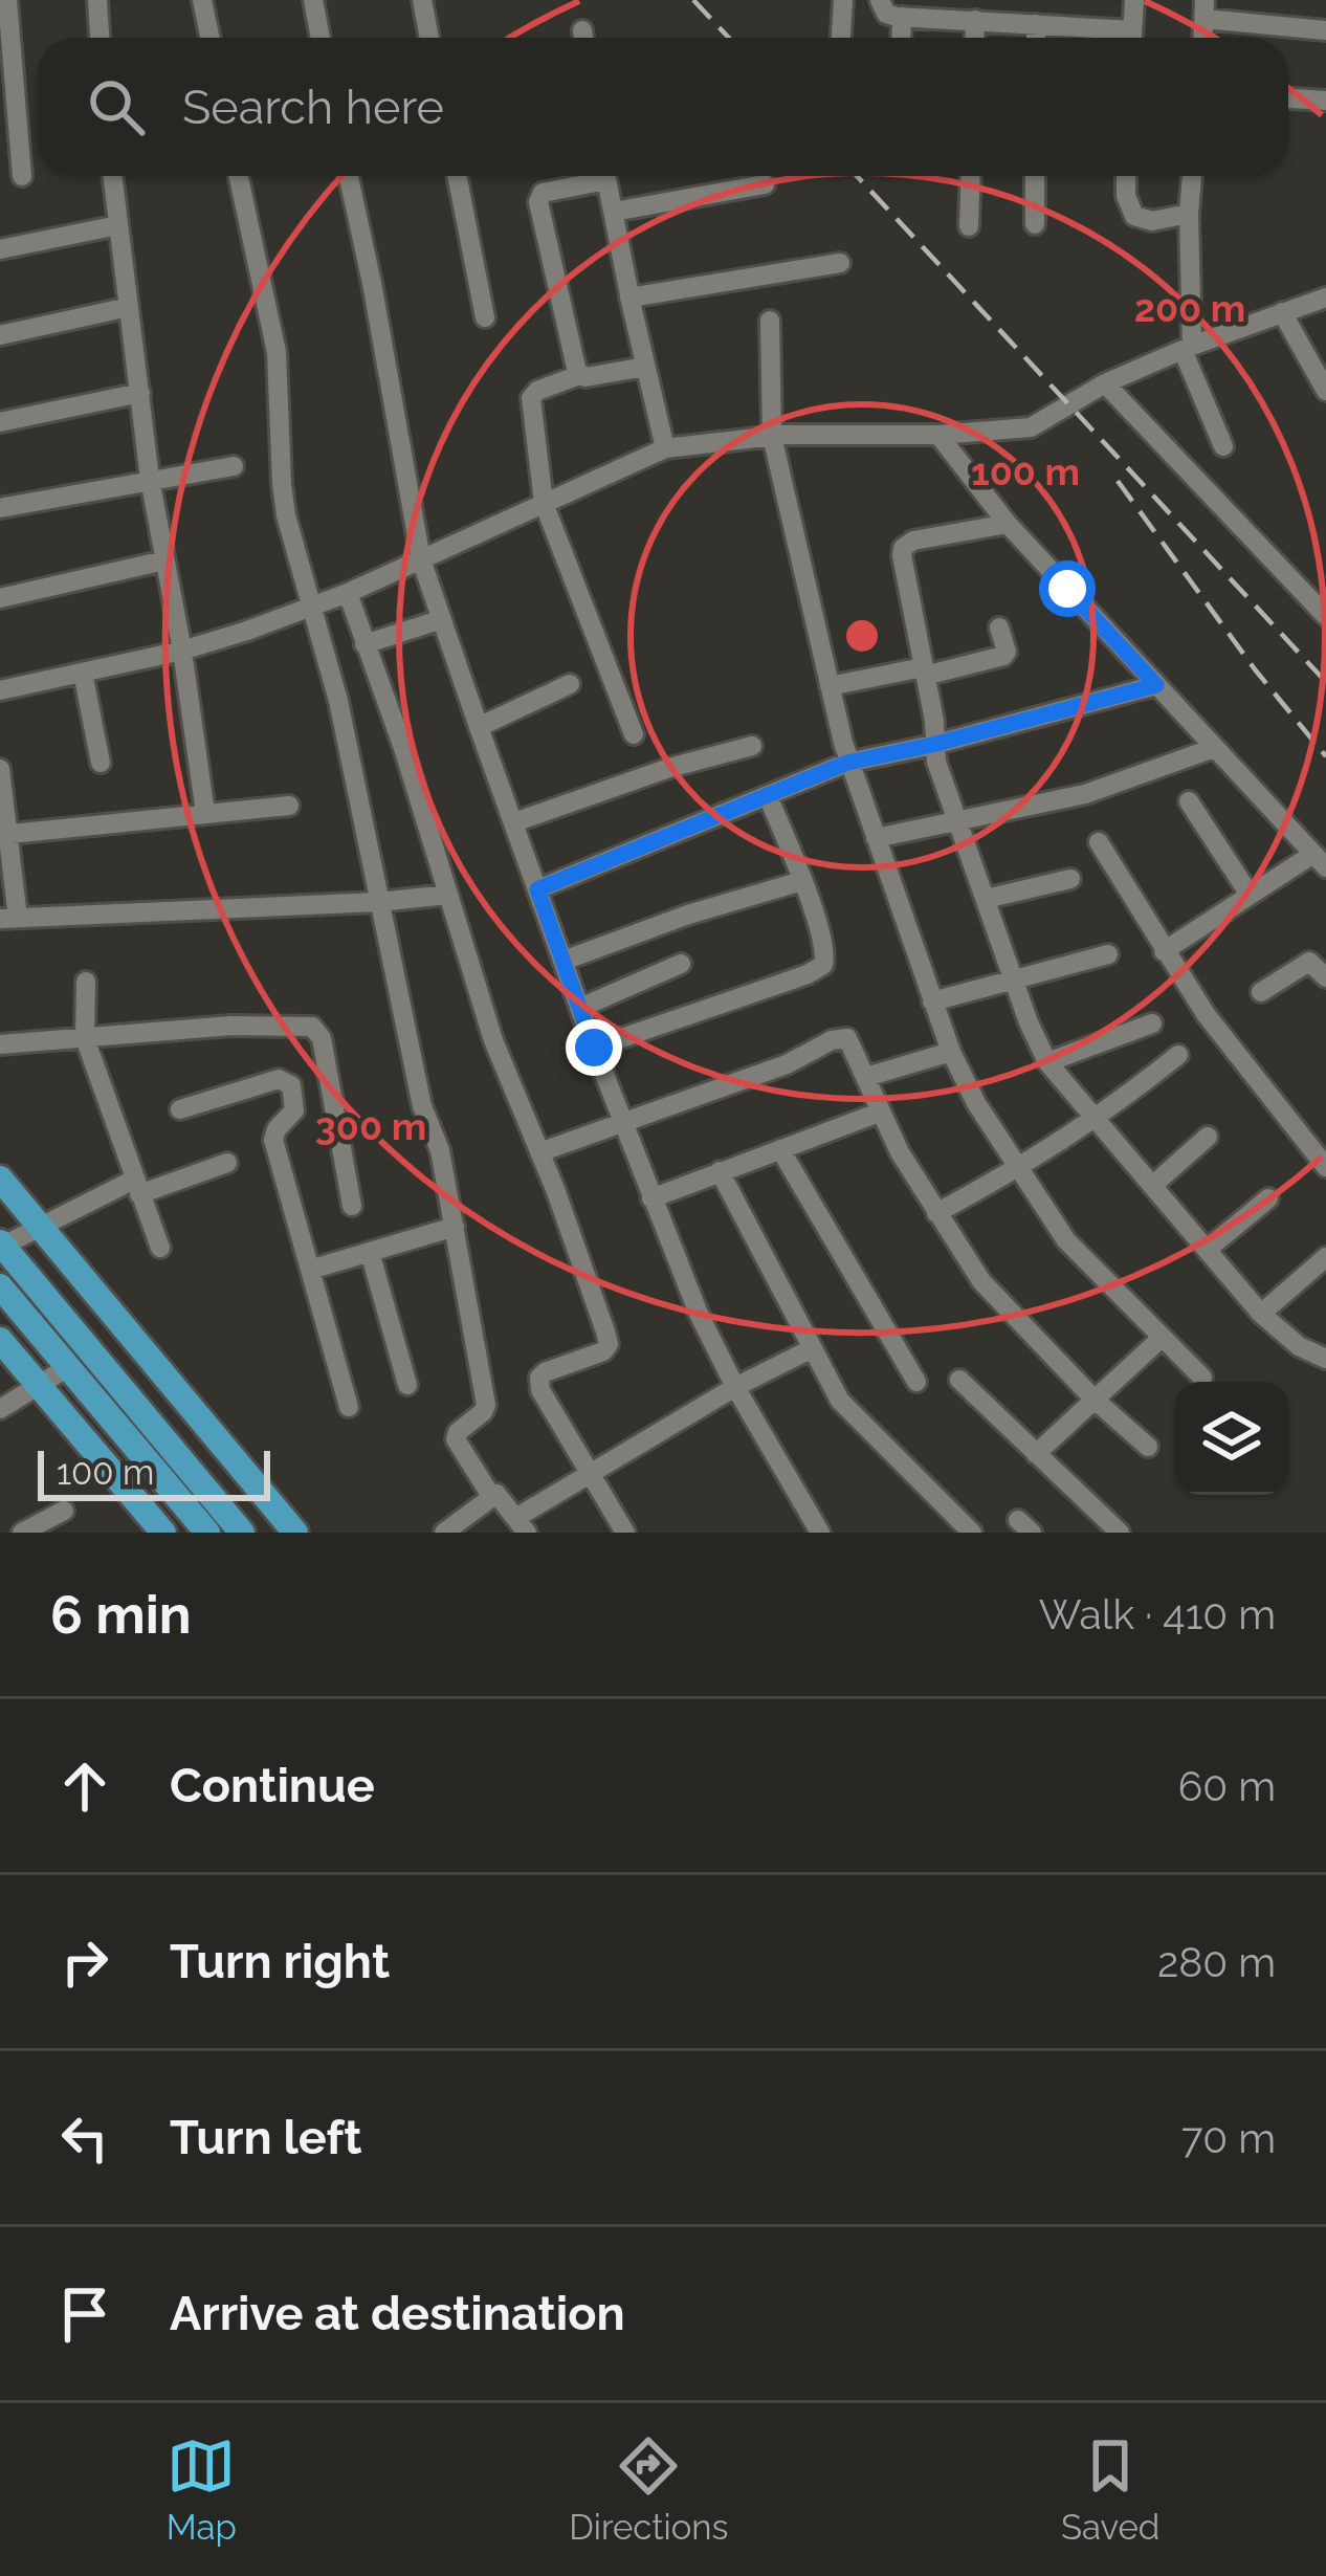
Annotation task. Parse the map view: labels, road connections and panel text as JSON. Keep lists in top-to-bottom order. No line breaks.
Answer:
{"scale_bar":"100 m","page":{"search":"Search here","scale":"100 m","heading":["6 min","Walk · 410 m"],"list":[["Continue","60 m"],["Turn right","280 m"],["Turn left","70 m"],"Arrive at destination"],"nav":["Map","Directions","Saved"]},"rings":["200 m","100 m","300 m"]}
